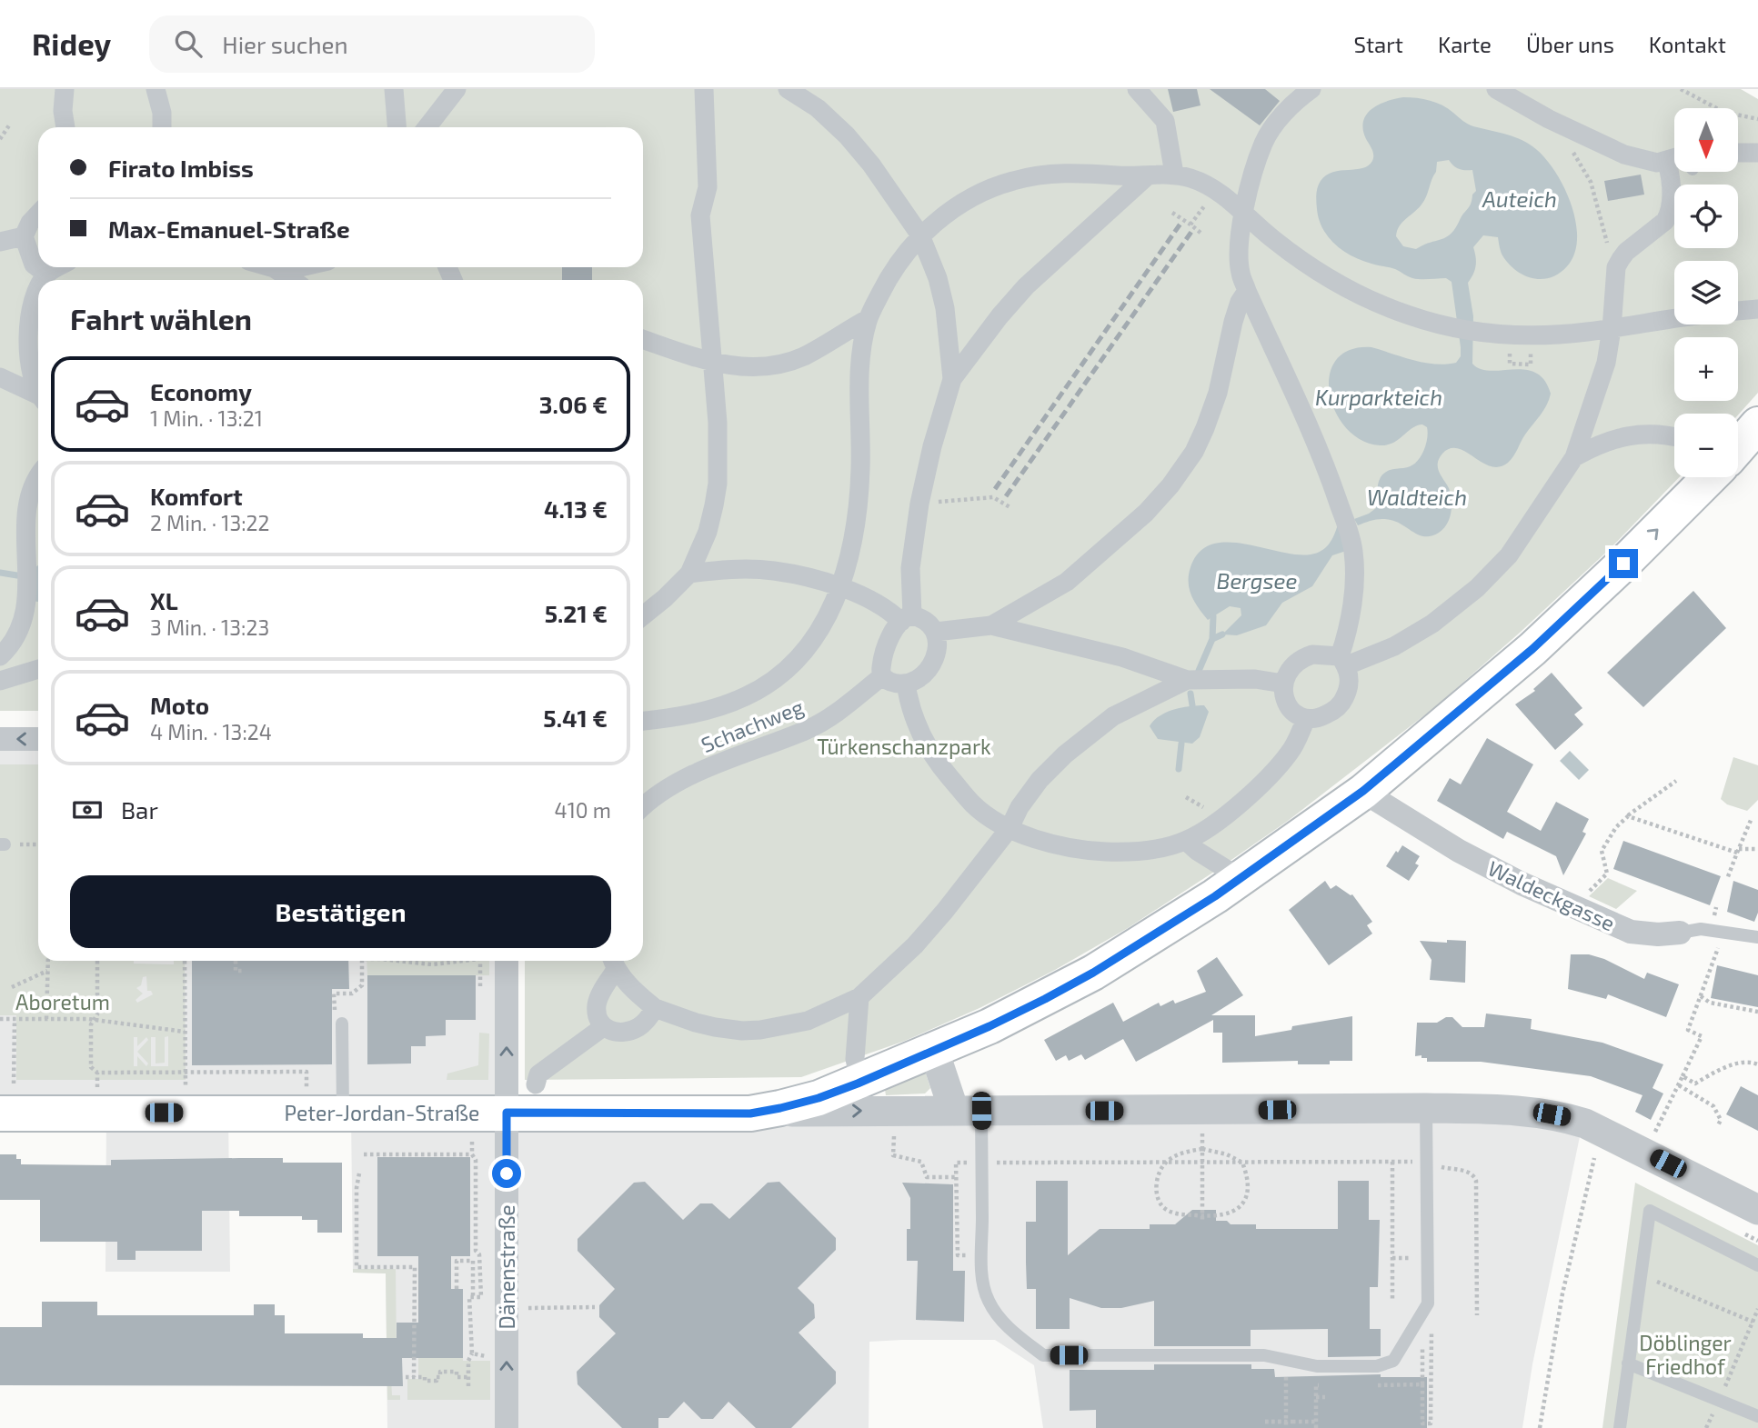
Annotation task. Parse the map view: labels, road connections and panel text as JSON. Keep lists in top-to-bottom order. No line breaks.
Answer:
{"streets":{"main road":["Peter-Jordan-Straße"],"street":["Schachweg","Waldeckgasse","Dänenstraße"]},"crossings":[["Peter-Jordan-Straße","Dänenstraße"]],"one_way":["Dänenstraße"],"water":["Auteich","Kurparkteich","Waldteich","Bergsee"],"parks":["Türkenschanzpark","Aboretum","Döblinger Friedhof"],"north":"bottom","page":{"header":"Ridey","search":"Hier suchen","nav":["Start","Karte","Über uns","Kontakt"],"map_buttons":["+","−"],"banner":["Firato Imbiss","Max-Emanuel-Straße"],"heading":"Fahrt wählen","list":[{"name":"Economy","note":"1 Min. · 13:21","value":"3.06 €"},{"name":"Komfort","note":"2 Min. · 13:22","value":"4.13 €"},{"name":"XL","note":"3 Min. · 13:23","value":"5.21 €"},{"name":"Moto","note":"4 Min. · 13:24","value":"5.41 €"}],"pay":["Bar","410 m"],"buttons":"Bestätigen"}}
